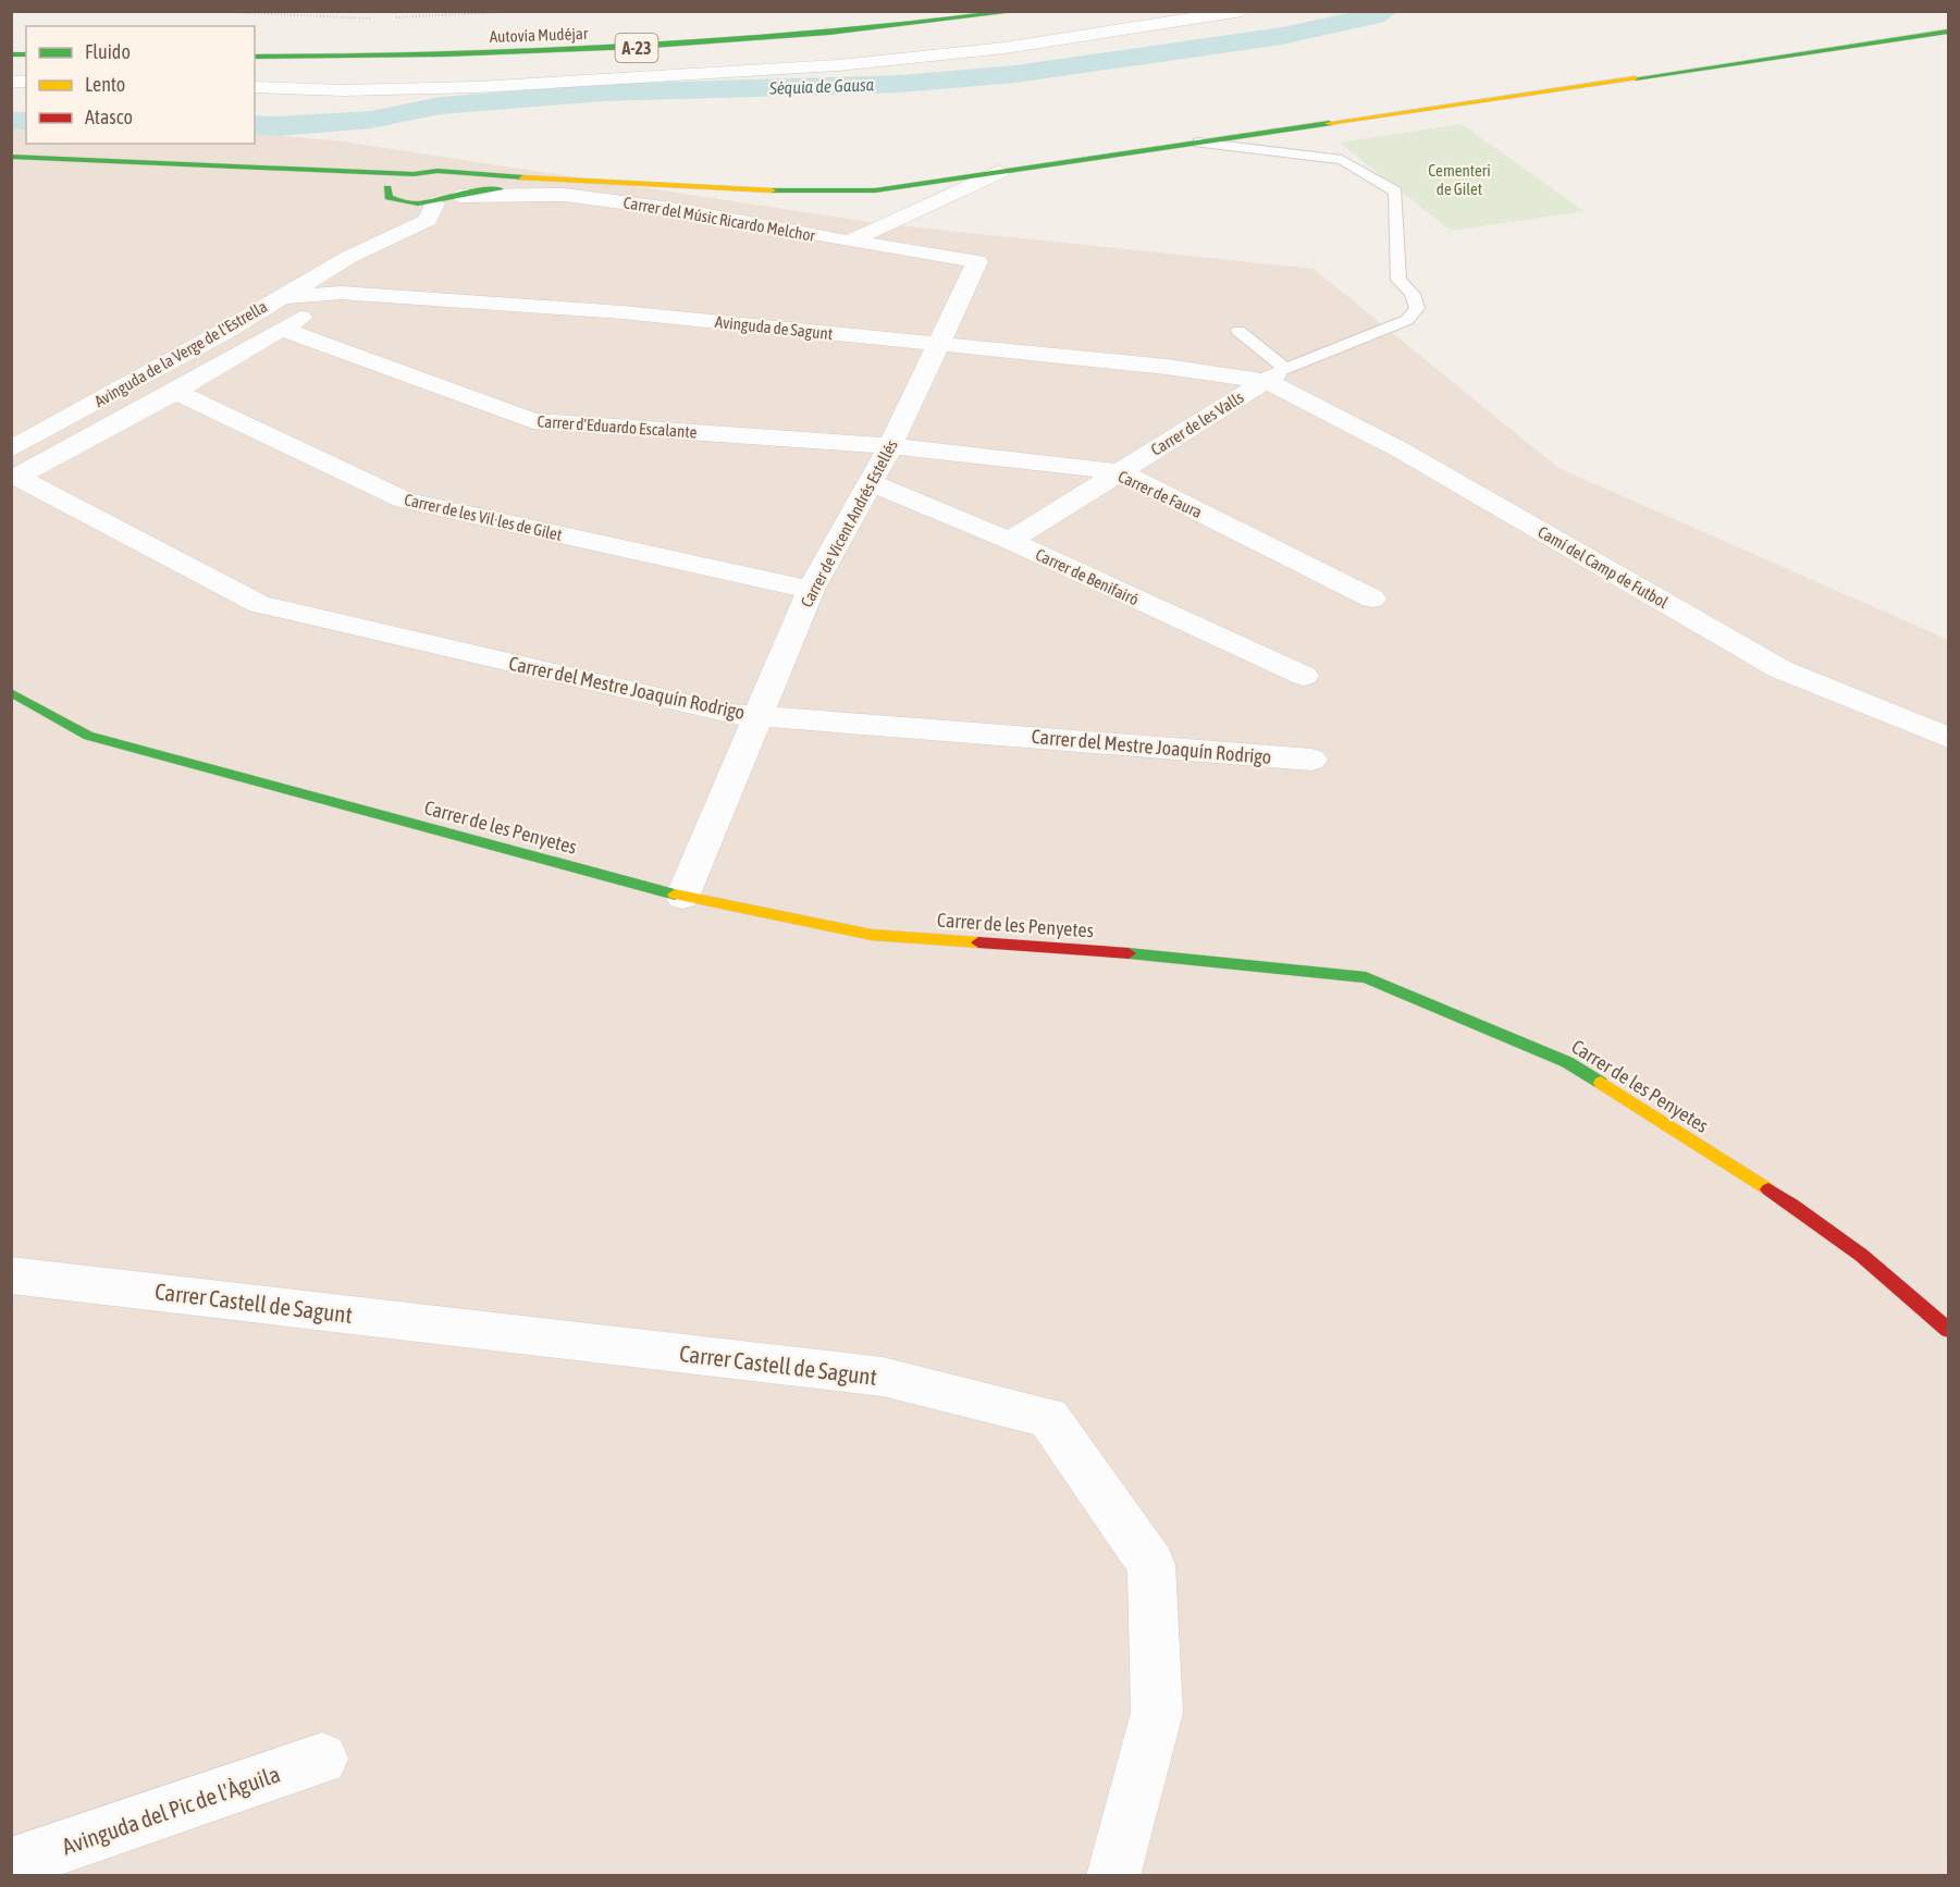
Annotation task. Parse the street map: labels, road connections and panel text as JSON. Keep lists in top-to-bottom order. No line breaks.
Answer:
{"streets":{"main road":["Autovía Mudéjar","A-23","Carrer de les Penyetes"],"street":["Carrer del Músic Ricardo Melchor","Avinguda de Sagunt","Avinguda de la Verge de l'Estrella","Carrer de les Valls","Carrer d'Eduardo Escalante","Carrer de Faura","Carrer de les Vil·les de Gilet","Carrer de Vicent Andrés Estellés","Camí del Camp de Futbol","Carrer de Benifairó","Carrer del Mestre Joaquín Rodrigo","Carrer Castell de Sagunt","Avinguda del Pic de l'Àguila"]},"crossings":[["Carrer del Músic Ricardo Melchor","Carrer de Vicent Andrés Estellés"],["Avinguda de Sagunt","Avinguda de la Verge de l'Estrella"],["Avinguda de Sagunt","Carrer de les Valls"],["Avinguda de Sagunt","Carrer de Vicent Andrés Estellés"],["Avinguda de Sagunt","Camí del Camp de Futbol"],["Avinguda de la Verge de l'Estrella","Carrer d'Eduardo Escalante"],["Avinguda de la Verge de l'Estrella","Carrer de les Vil·les de Gilet"],["Avinguda de la Verge de l'Estrella","Carrer del Mestre Joaquín Rodrigo"],["Carrer de les Valls","Carrer de Faura"],["Carrer de les Valls","Camí del Camp de Futbol"],["Carrer de les Valls","Carrer de Benifairó"],["Carrer d'Eduardo Escalante","Carrer de Faura"],["Carrer d'Eduardo Escalante","Carrer de Vicent Andrés Estellés"],["Carrer de Faura","Carrer de Vicent Andrés Estellés"],["Carrer de les Vil·les de Gilet","Carrer de Vicent Andrés Estellés"],["Carrer de Vicent Andrés Estellés","Carrer de Benifairó"],["Carrer de Vicent Andrés Estellés","Carrer del Mestre Joaquín Rodrigo"],["Carrer de Vicent Andrés Estellés","Carrer de les Penyetes"]],"water":["Séquia de Gausa"],"parks":["Cementeri de Gilet"],"legend":["Fluido","Lento","Atasco"]}
